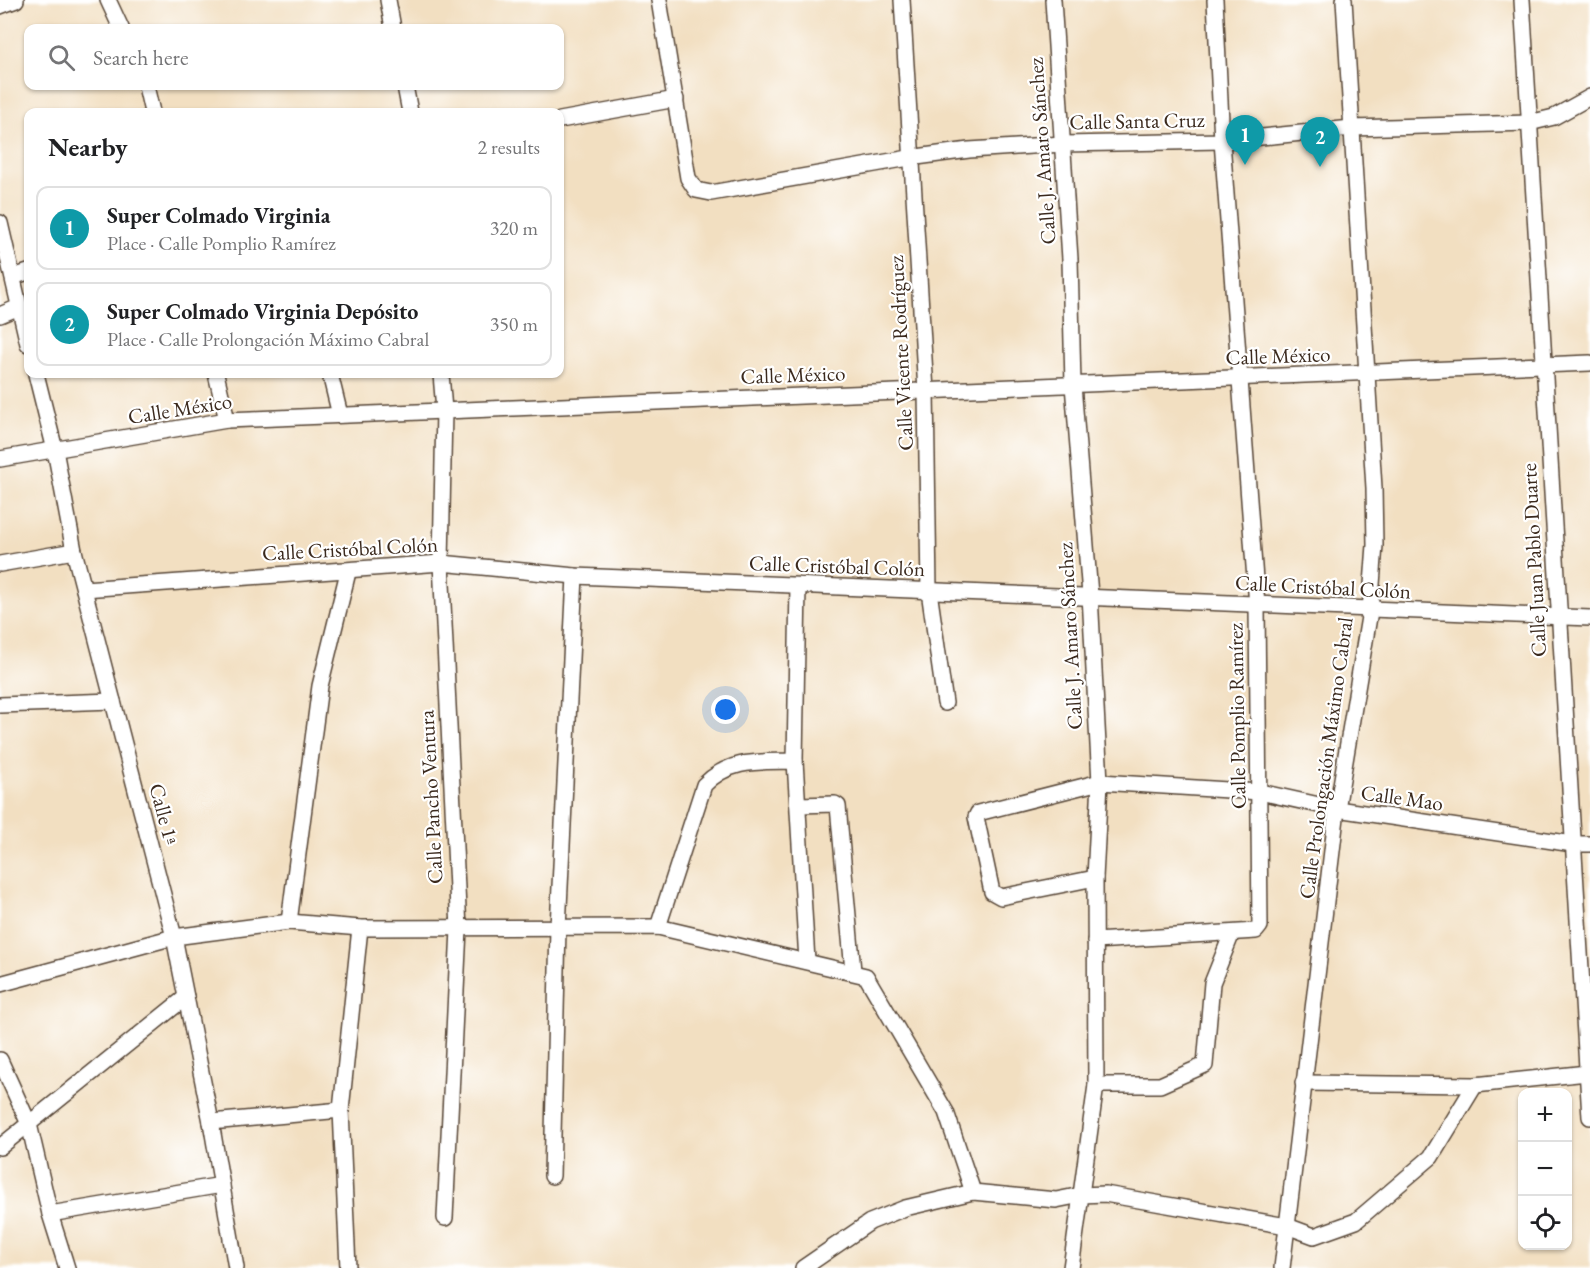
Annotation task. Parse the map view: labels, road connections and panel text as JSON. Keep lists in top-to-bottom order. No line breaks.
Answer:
{"streets":{"street":["Calle Santa Cruz","Calle J. Amaro Sánchez","Calle Vicente Rodríguez","Calle México","Calle Cristóbal Colón","Calle Juan Pablo Duarte","Calle Pomplio Ramírez","Calle Prolongación Máximo Cabral","Calle Pancho Ventura","Calle Mao","Calle 1ª"]},"crossings":[["Calle Santa Cruz","Calle J. Amaro Sánchez"],["Calle Santa Cruz","Calle Vicente Rodríguez"],["Calle Santa Cruz","Calle Juan Pablo Duarte"],["Calle Santa Cruz","Calle Pomplio Ramírez"],["Calle Santa Cruz","Calle Prolongación Máximo Cabral"],["Calle J. Amaro Sánchez","Calle México"],["Calle J. Amaro Sánchez","Calle Cristóbal Colón"],["Calle J. Amaro Sánchez","Calle Mao"],["Calle Vicente Rodríguez","Calle México"],["Calle Vicente Rodríguez","Calle Cristóbal Colón"],["Calle México","Calle Juan Pablo Duarte"],["Calle México","Calle Pomplio Ramírez"],["Calle México","Calle Prolongación Máximo Cabral"],["Calle México","Calle Pancho Ventura"],["Calle México","Calle 1ª"],["Calle Cristóbal Colón","Calle Juan Pablo Duarte"],["Calle Cristóbal Colón","Calle Pomplio Ramírez"],["Calle Cristóbal Colón","Calle Prolongación Máximo Cabral"],["Calle Cristóbal Colón","Calle Pancho Ventura"],["Calle Cristóbal Colón","Calle 1ª"],["Calle Juan Pablo Duarte","Calle Mao"],["Calle Pomplio Ramírez","Calle Mao"],["Calle Prolongación Máximo Cabral","Calle Mao"]],"page":{"search":"Search here","heading":["Nearby","2 results"],"pins":["1","2"],"list":[{"mark":"1","name":"Super Colmado Virginia","note":"Place · Calle Pomplio Ramírez","value":"320 m"},{"mark":"2","name":"Super Colmado Virginia Depósito","note":"Place · Calle Prolongación Máximo Cabral","value":"350 m"}],"map_buttons":["+","−"]}}
